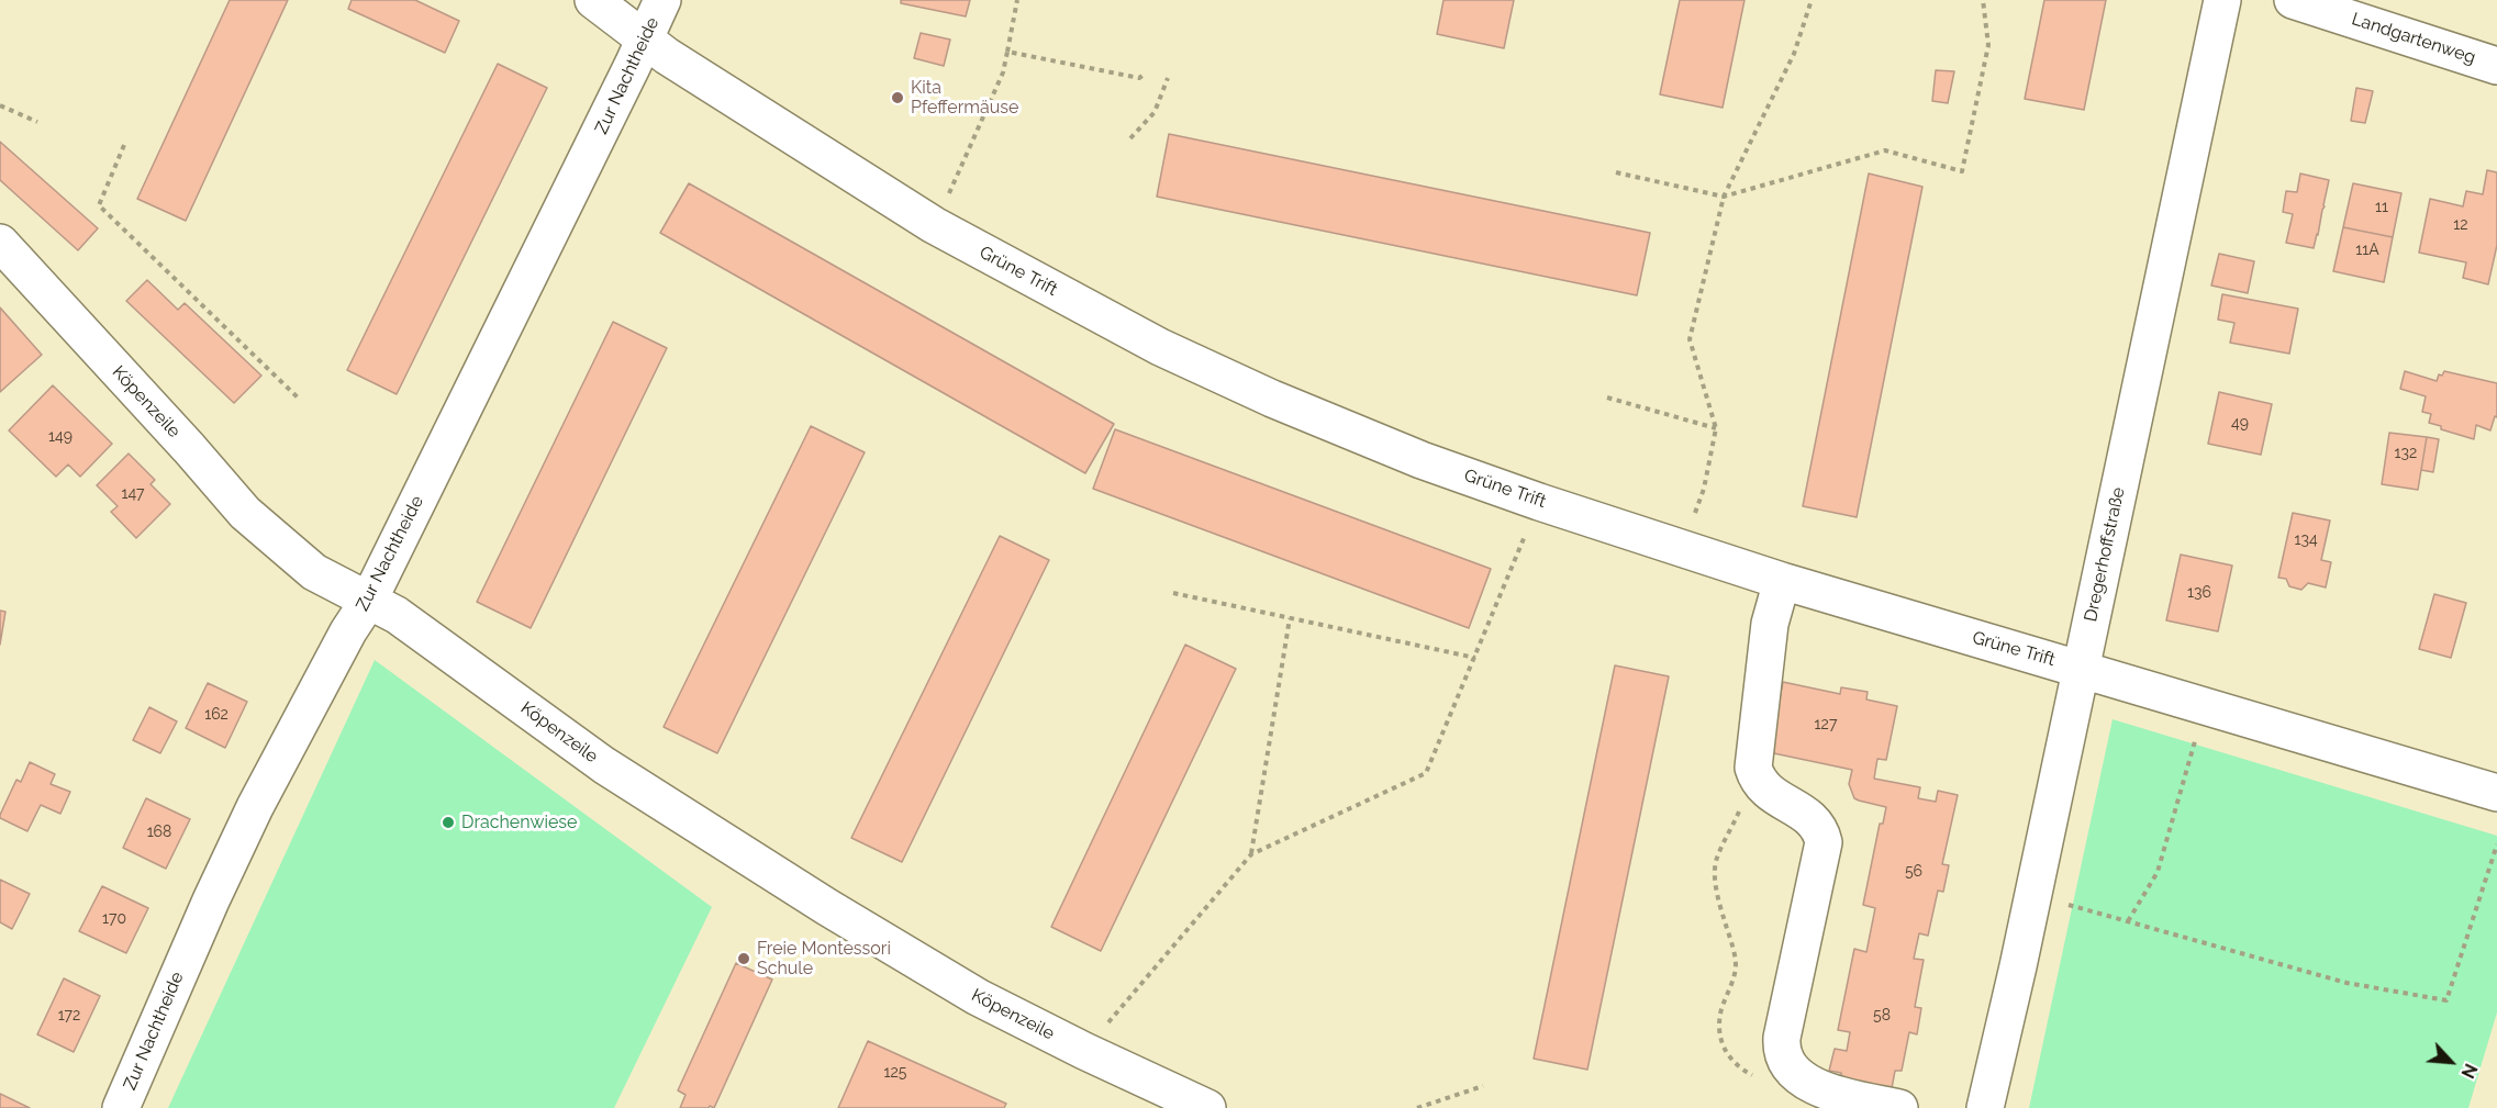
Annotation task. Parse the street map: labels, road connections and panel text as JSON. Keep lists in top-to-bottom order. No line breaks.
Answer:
{"streets":{"street":["Landgartenweg","Zur Nachtheide","Grüne Trift","Köpenzeile","Dregerhoffstraße"]},"crossings":[["Zur Nachtheide","Grüne Trift"],["Zur Nachtheide","Köpenzeile"],["Grüne Trift","Dregerhoffstraße"]],"places":["Kita Pfeffermäuse","Drachenwiese","Freie Montessori Schule"],"house_numbers":["11","12","11A","49","149","132","147","134","136","162","127","168","56","170","172","58","125"],"north":"bottom right"}
